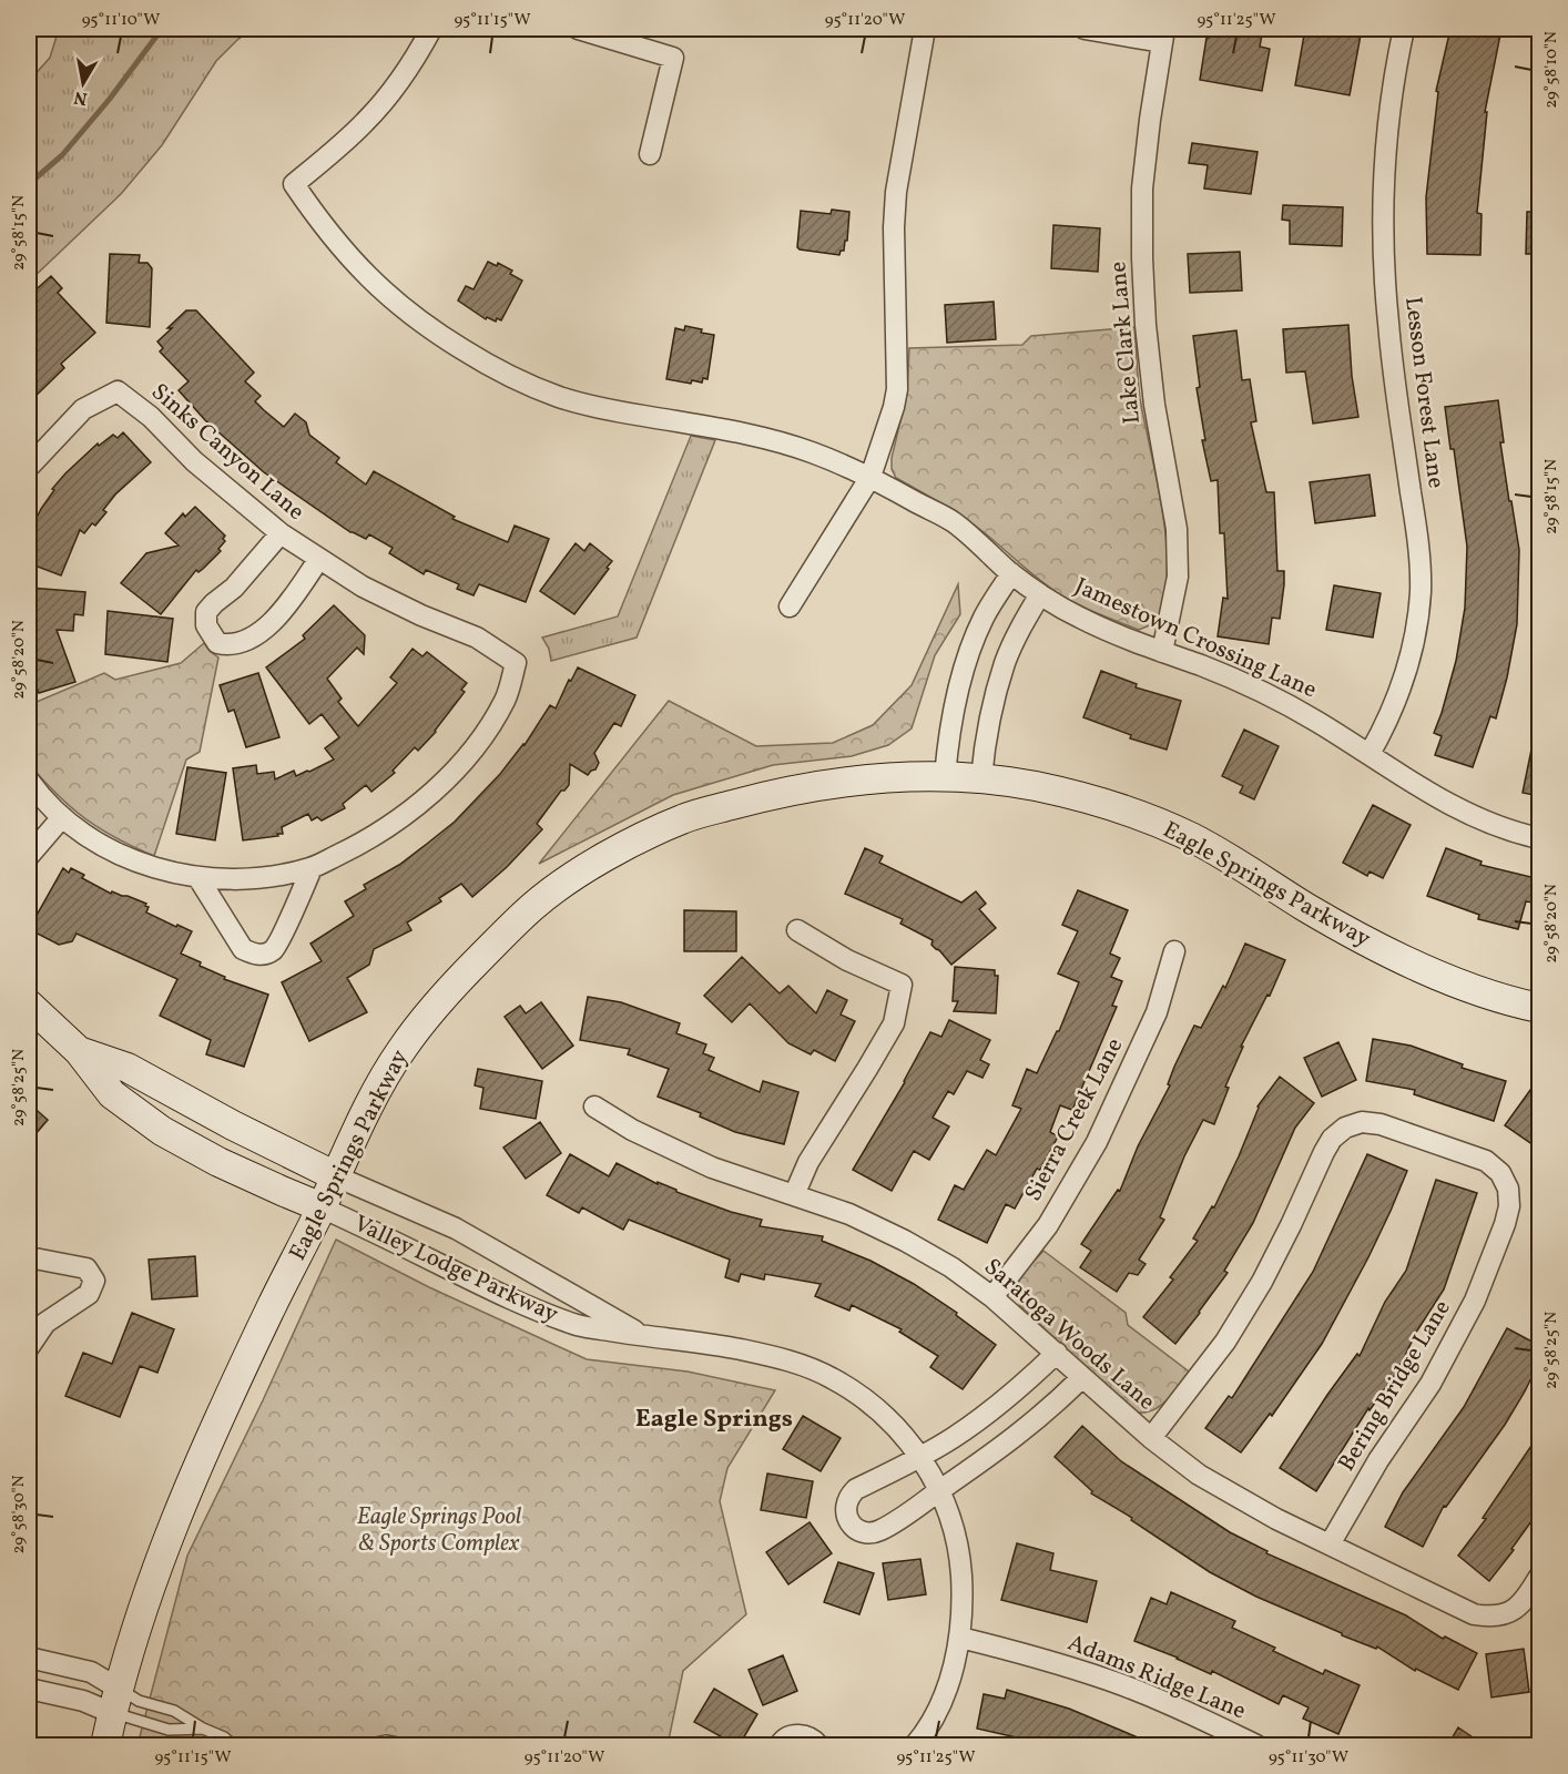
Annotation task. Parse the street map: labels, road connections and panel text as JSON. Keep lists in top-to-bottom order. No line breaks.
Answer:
{"streets":{"street":["Lake Clark Lane","Lesson Forest Lane","Sinks Canyon Lane","Jamestown Crossing Lane","Eagle Springs Parkway","Sierra Creek Lane","Valley Lodge Parkway","Saratoga Woods Lane","Bering Bridge Lane","Adams Ridge Lane"]},"crossings":[["Lake Clark Lane","Jamestown Crossing Lane"],["Lesson Forest Lane","Jamestown Crossing Lane"],["Eagle Springs Parkway","Valley Lodge Parkway"],["Sierra Creek Lane","Saratoga Woods Lane"],["Valley Lodge Parkway","Adams Ridge Lane"],["Saratoga Woods Lane","Bering Bridge Lane"]],"districts":["Eagle Springs"],"parks":["Eagle Springs Pool & Sports Complex"],"north":"bottom","coordinates":["95°11'10\"W","95°11'15\"W","95°11'20\"W","95°11'25\"W","29°58'10\"N","29°58'15\"N","29°58'20\"N","29°58'25\"N","29°58'30\"N","95°11'30\"W"]}
